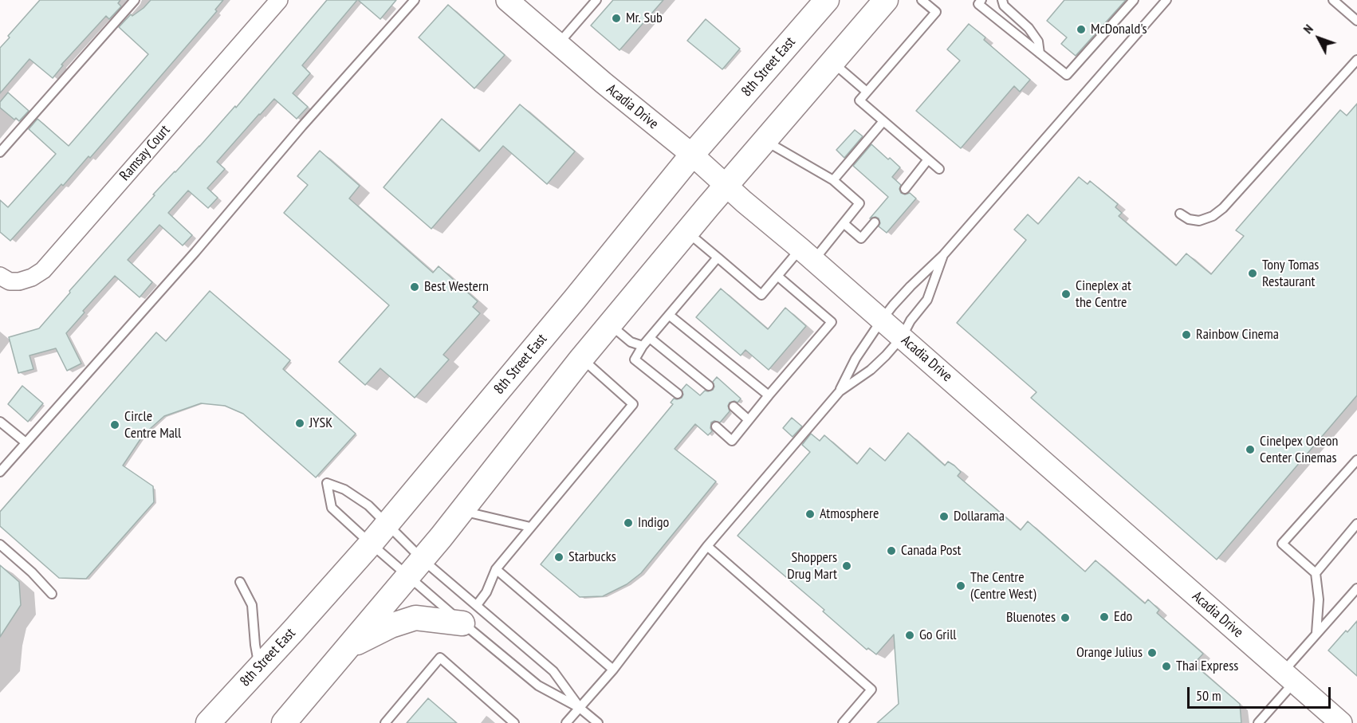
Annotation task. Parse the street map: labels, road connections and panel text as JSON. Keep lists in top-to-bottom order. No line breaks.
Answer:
{"streets":{"main road":["8th Street East"],"street":["Acadia Drive","Ramsay Court"]},"crossings":[["8th Street East","Acadia Drive"]],"places":["Mr. Sub","McDonald's","Tony Tomas Restaurant","Best Western","Cineplex at the Centre","Rainbow Cinema","JYSK","Circle Centre Mall","Cinelpex Odeon Center Cinemas","Atmosphere","Dollarama","Indigo","Canada Post","Starbucks","Shoppers Drug Mart","The Centre (Centre West)","Edo","Bluenotes","Go Grill","Orange Julius","Thai Express"],"scale_bar":"50 m","north":"top left"}
